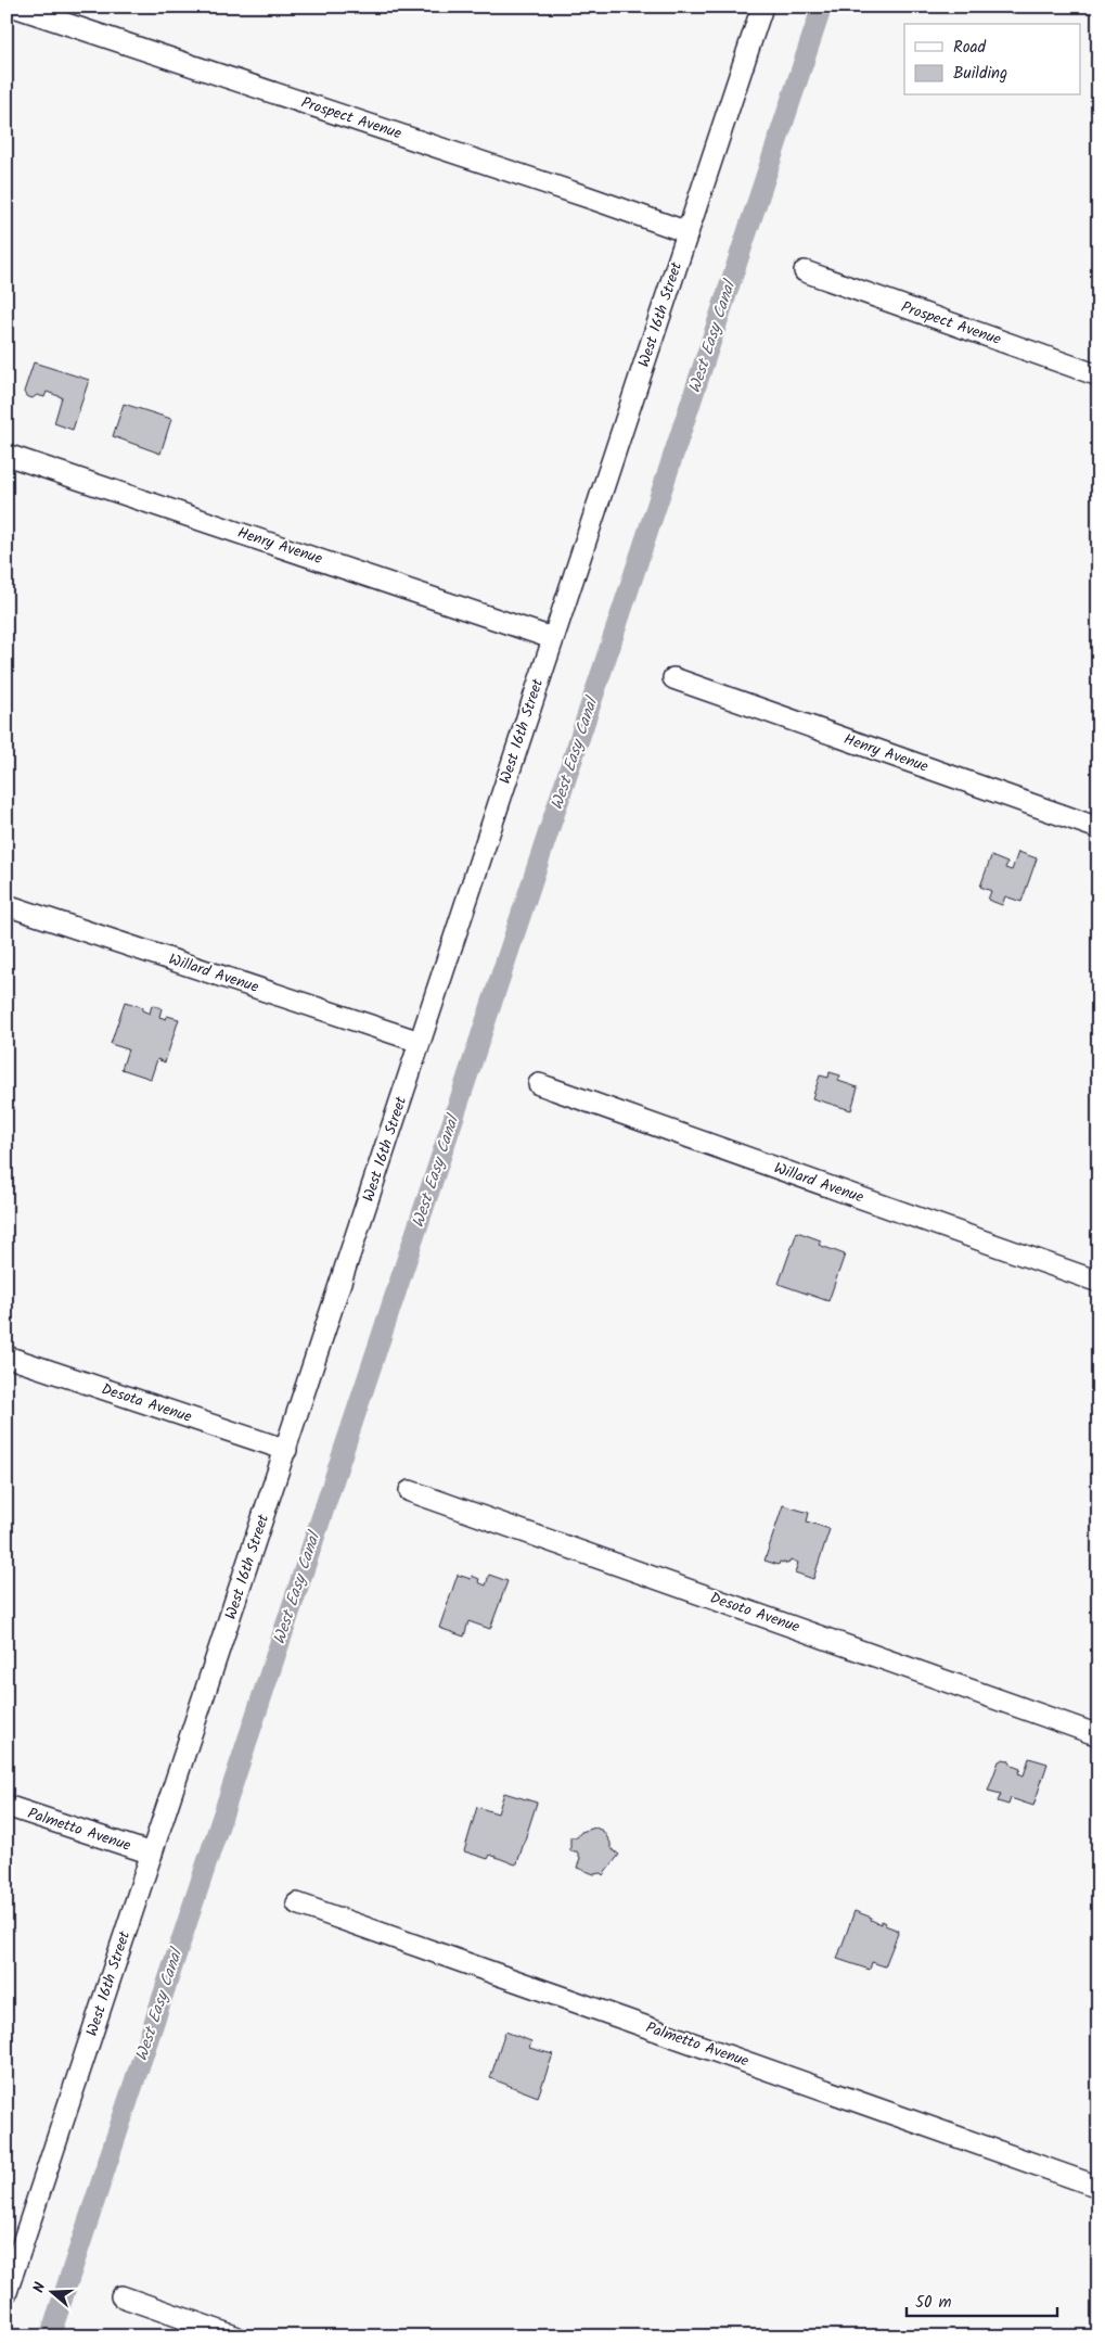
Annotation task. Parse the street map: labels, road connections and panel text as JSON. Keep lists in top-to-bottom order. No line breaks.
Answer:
{"streets":{"street":["Prospect Avenue","West 16th Street","Henry Avenue","Willard Avenue","Desota Avenue","Desoto Avenue","Palmetto Avenue"]},"crossings":[["Prospect Avenue","West 16th Street"],["West 16th Street","Henry Avenue"],["West 16th Street","Willard Avenue"],["West 16th Street","Desota Avenue"],["West 16th Street","Palmetto Avenue"]],"water":["West Easy Canal"],"legend":["Road","Building"],"scale_bar":"50 m","north":"left"}
